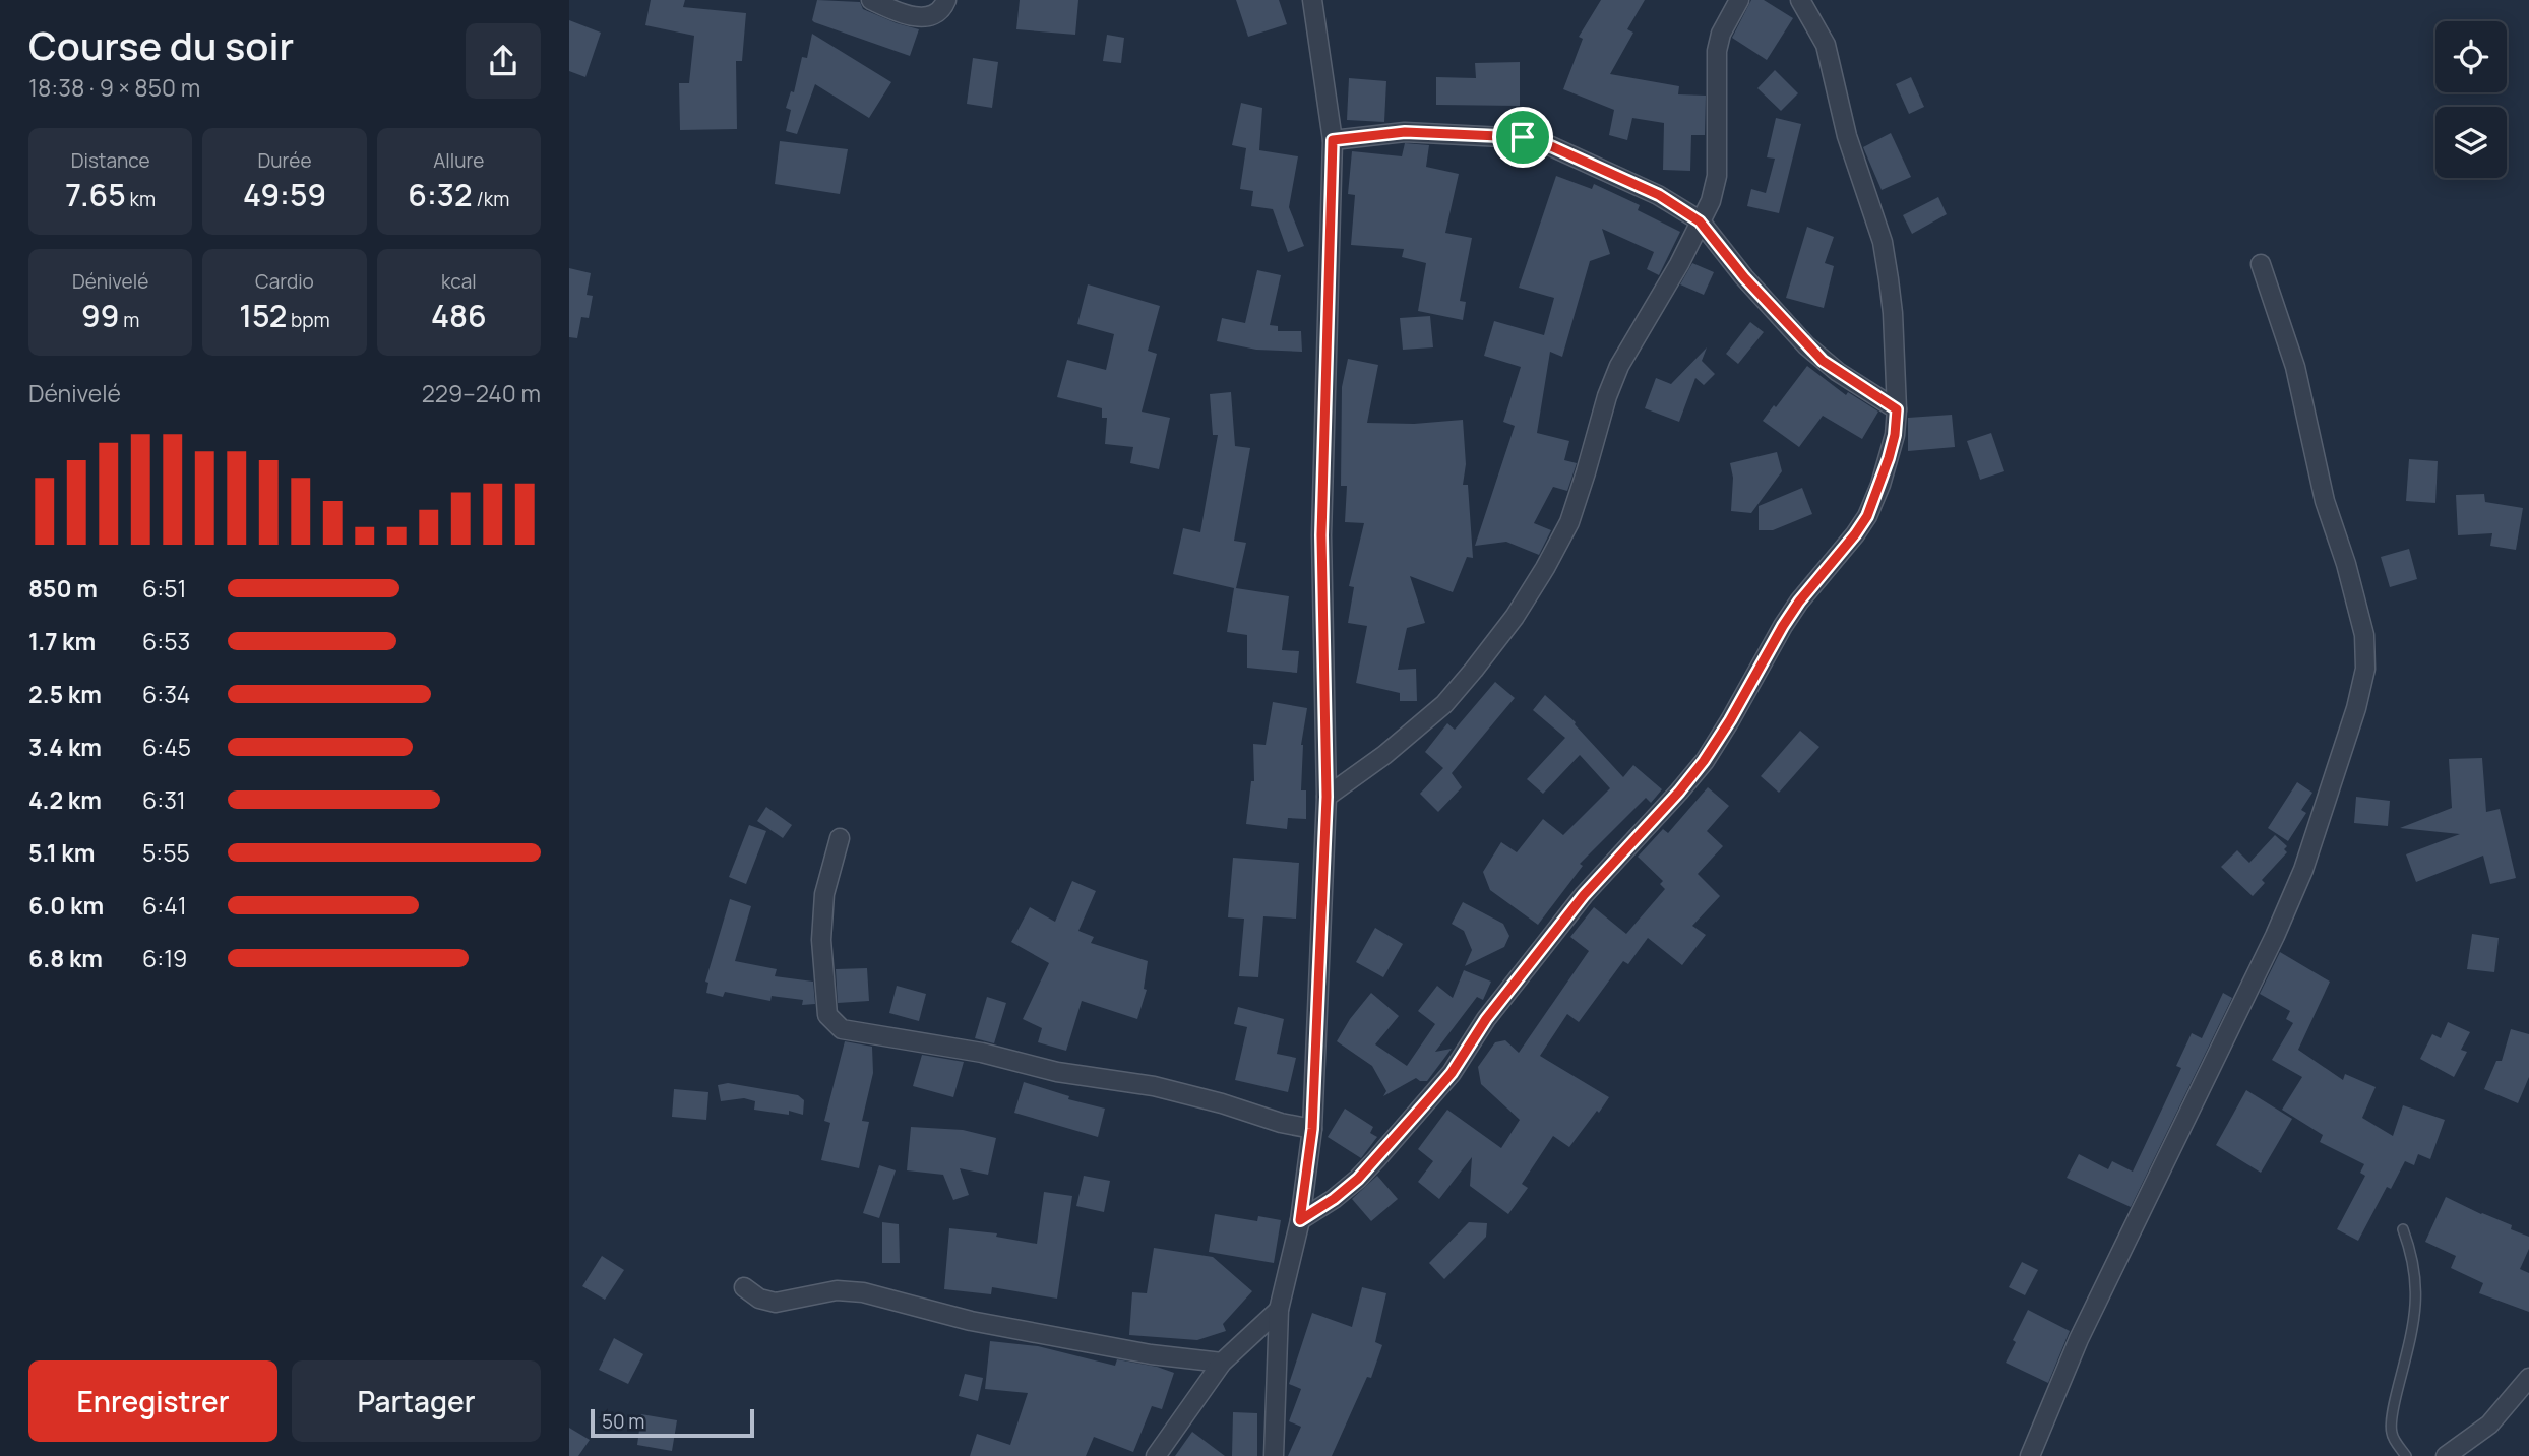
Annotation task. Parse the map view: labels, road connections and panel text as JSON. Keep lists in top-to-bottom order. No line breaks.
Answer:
{"scale_bar":"50 m","page":{"heading":["Course du soir","18:38 · 9 × 850 m"],"stats":[["Distance","7.65 km"],["Durée","49:59"],["Allure","6:32 /km"],["Dénivelé","99 m"],["Cardio","152 bpm"],["kcal","486"]],"chart":["Dénivelé","229–240 m"],"list":[{"name":"850 m","note":"6:51"},{"name":"1.7 km","note":"6:53"},{"name":"2.5 km","note":"6:34"},{"name":"3.4 km","note":"6:45"},{"name":"4.2 km","note":"6:31"},{"name":"5.1 km","note":"5:55"},{"name":"6.0 km","note":"6:41"},{"name":"6.8 km","note":"6:19"}],"buttons":["Enregistrer","Partager"],"scale":"50 m"}}
